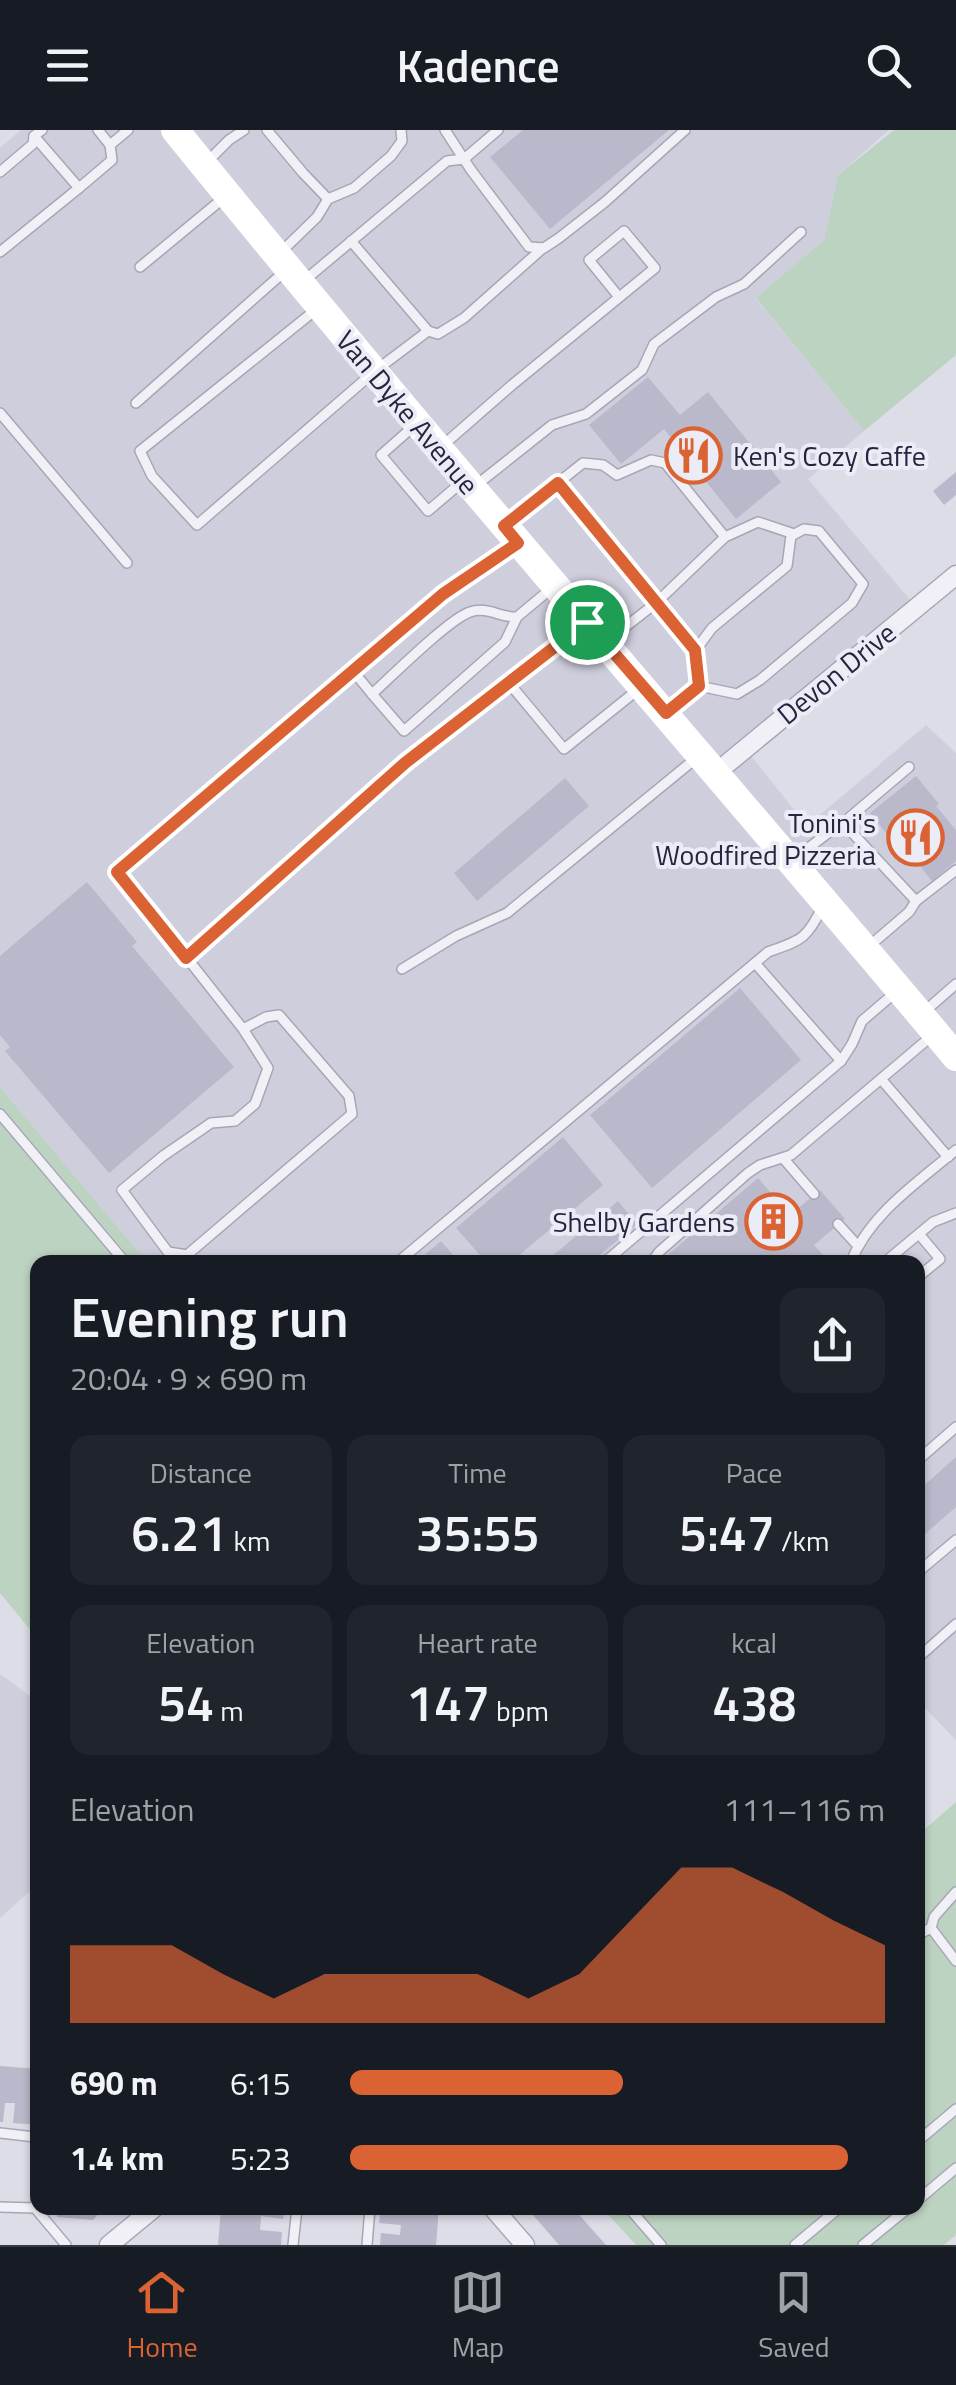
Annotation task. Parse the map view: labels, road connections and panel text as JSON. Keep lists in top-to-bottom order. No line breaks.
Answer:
{"streets":{"main road":["Van Dyke Avenue"],"street":["Devon Drive"]},"crossings":[["Van Dyke Avenue","Devon Drive"]],"places":{"restaurant":["Ken's Cozy Caffe","Tonini's Woodfired Pizzeria"],"building":["Shelby Gardens"]},"page":{"header":"Kadence","heading":["Evening run","20:04 · 9 × 690 m"],"stats":[["Distance","6.21 km"],["Time","35:55"],["Pace","5:47 /km"],["Elevation","54 m"],["Heart rate","147 bpm"],["kcal","438"]],"chart":["Elevation","111–116 m"],"list":[{"name":"690 m","note":"6:15"},{"name":"1.4 km","note":"5:23"}],"tabs":["Home","Map","Saved"]}}
